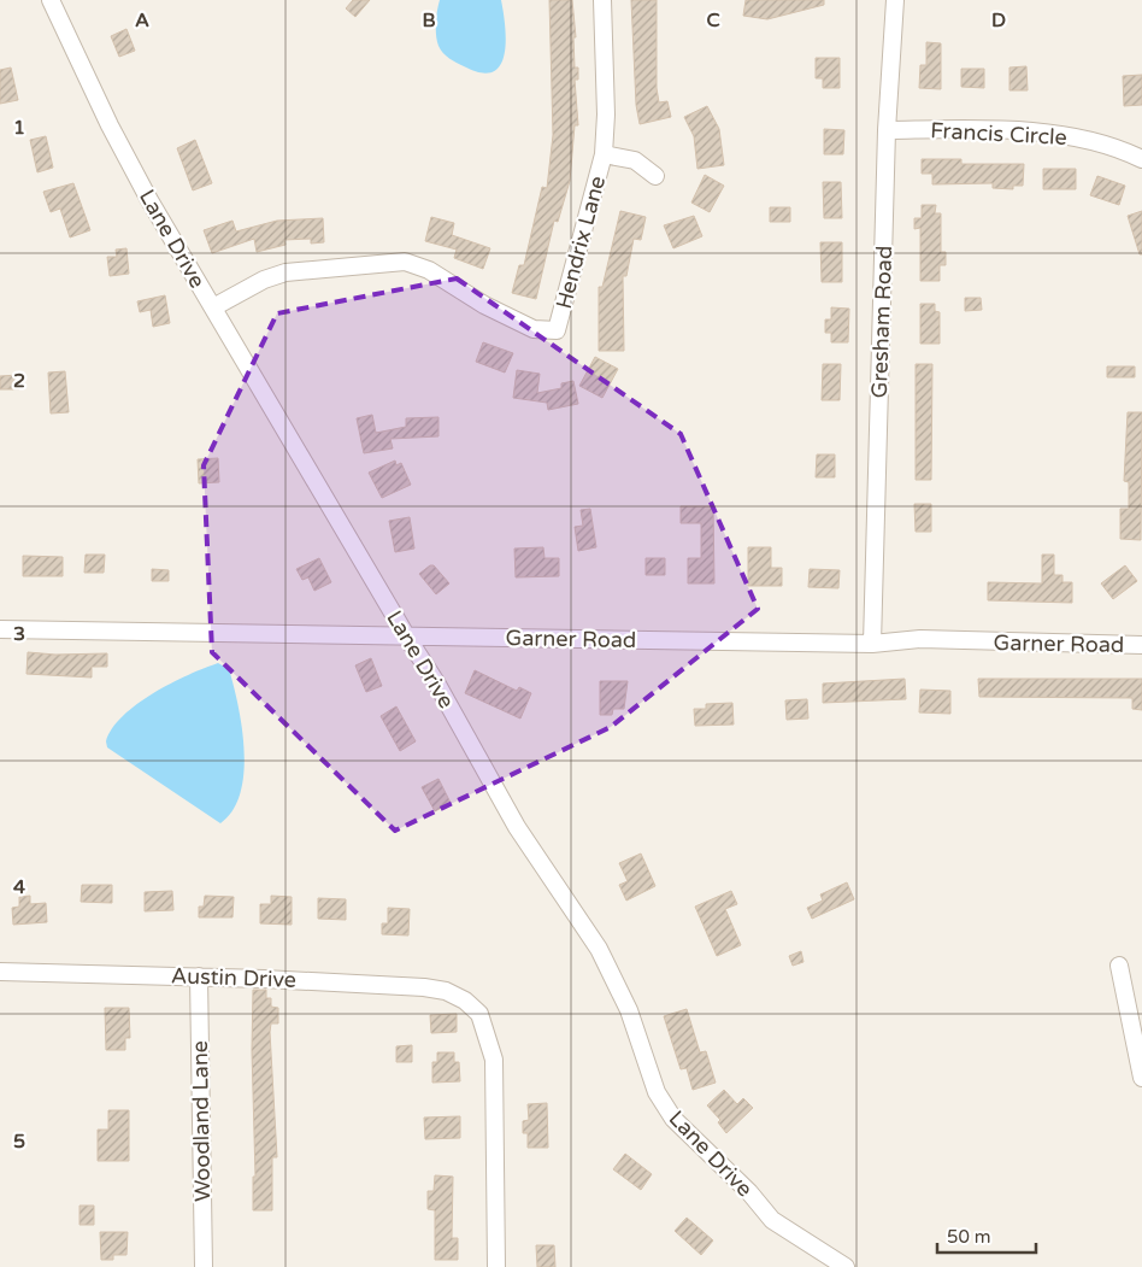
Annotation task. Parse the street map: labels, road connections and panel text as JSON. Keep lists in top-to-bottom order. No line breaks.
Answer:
{"streets":{"street":["Francis Circle","Lane Drive","Hendrix Lane","Gresham Road","Garner Road","Austin Drive","Woodland Lane"]},"crossings":[["Francis Circle","Gresham Road"],["Lane Drive","Hendrix Lane"],["Lane Drive","Garner Road"],["Gresham Road","Garner Road"],["Austin Drive","Woodland Lane"]],"scale_bar":"50 m","grid":{"columns":["A","B","C","D"],"rows":["1","2","3","4","5"]}}
